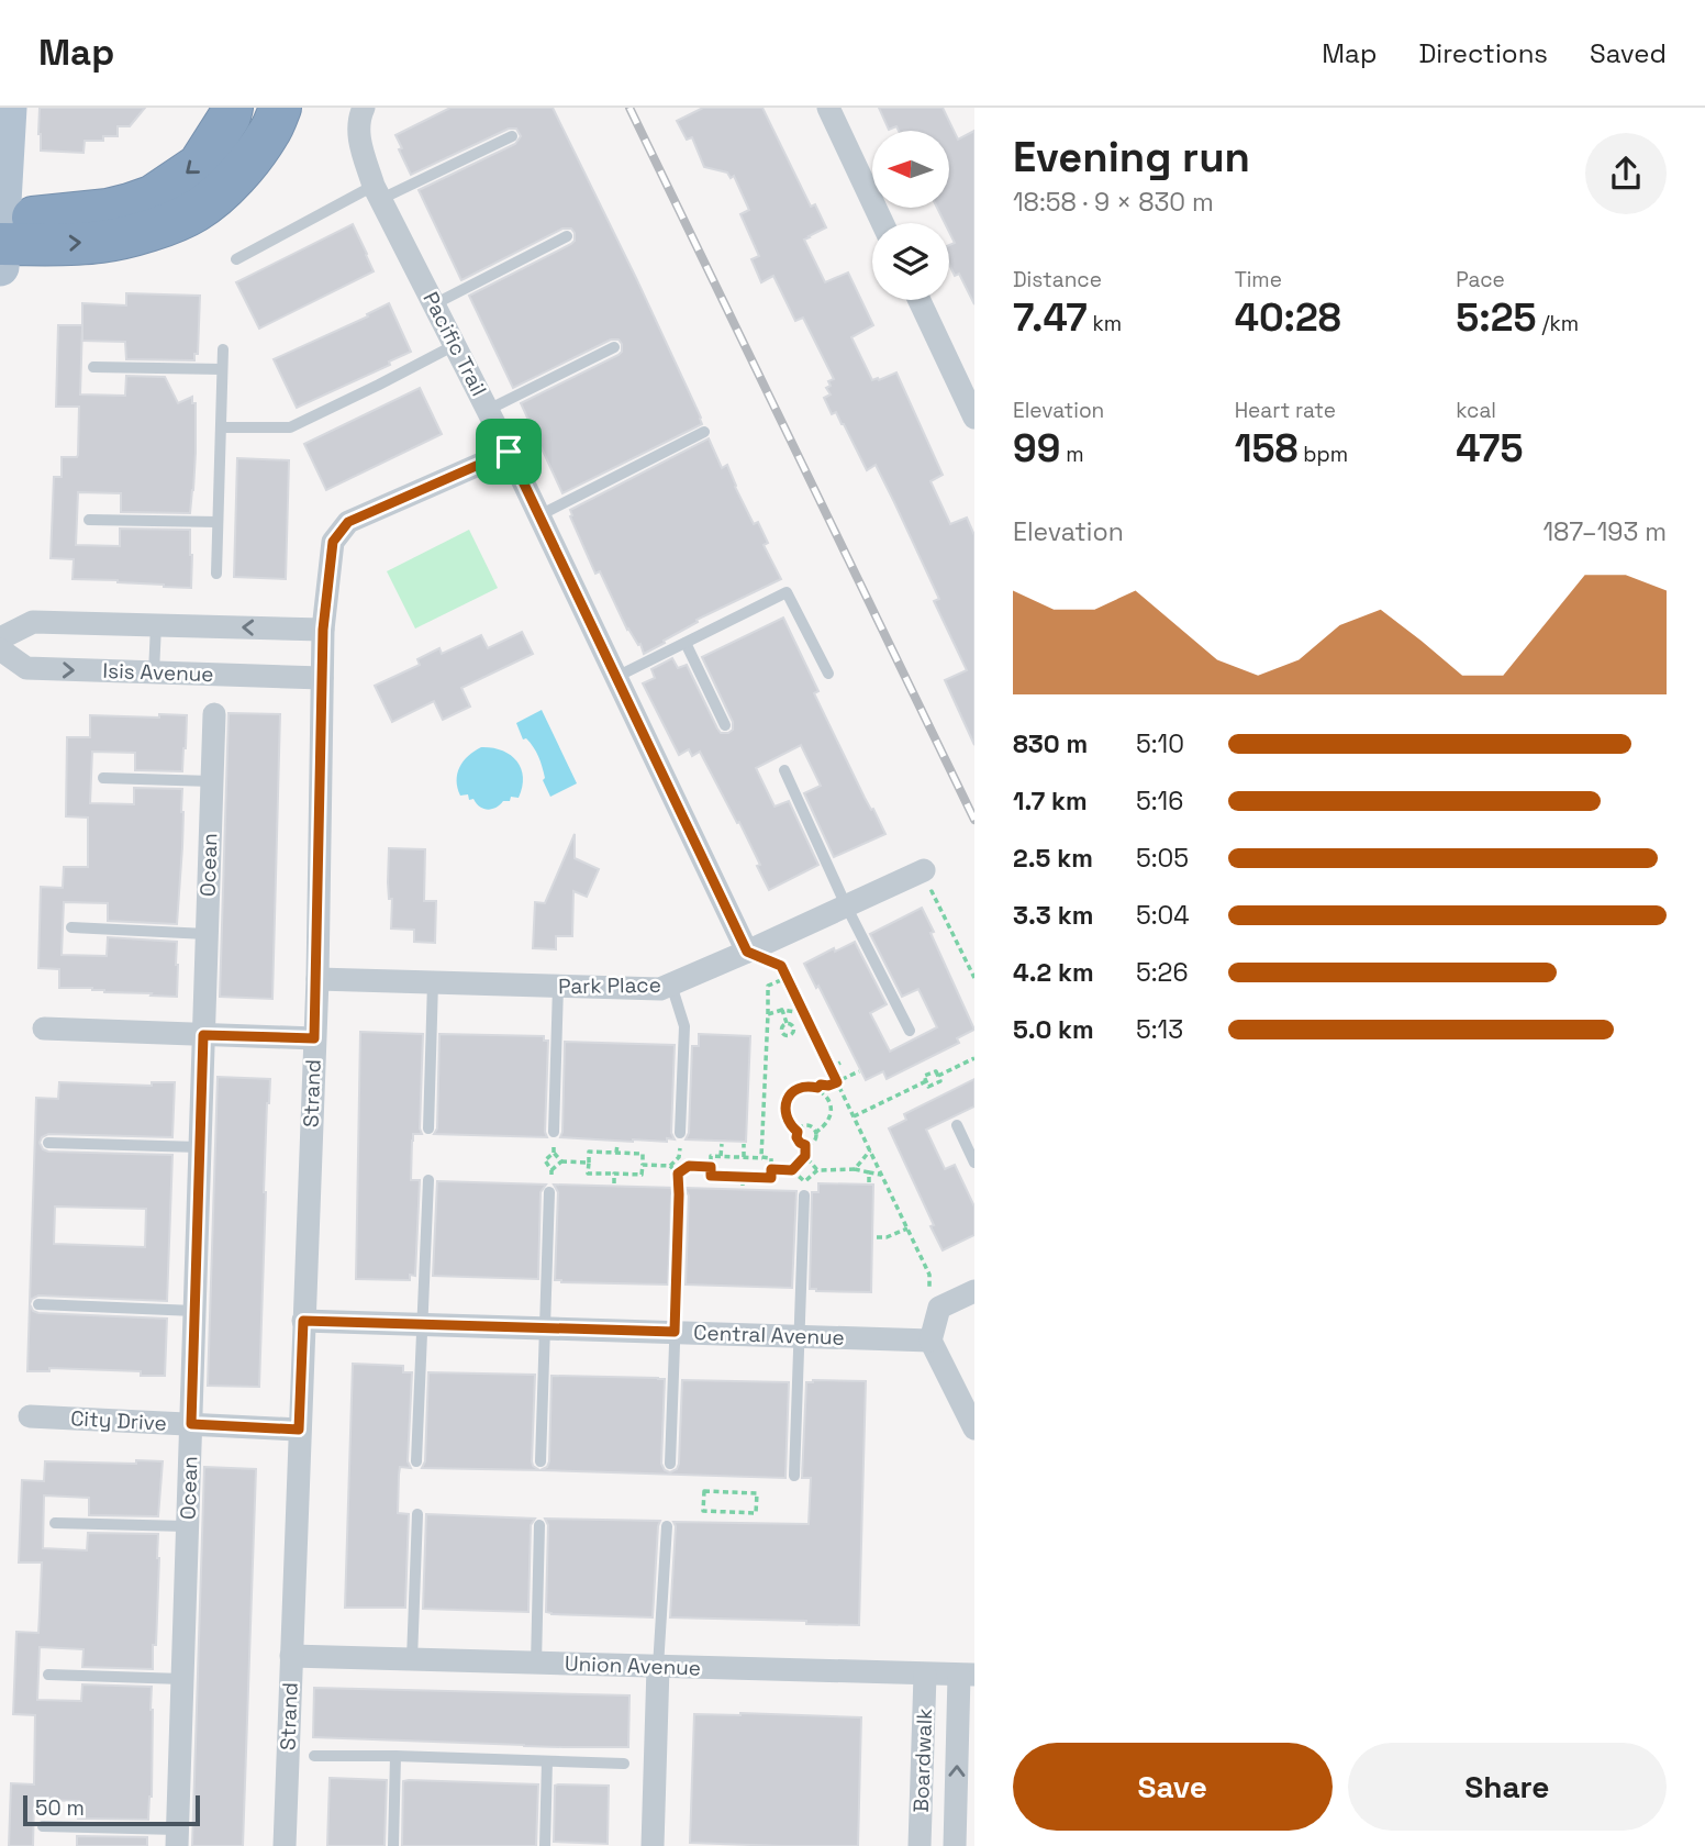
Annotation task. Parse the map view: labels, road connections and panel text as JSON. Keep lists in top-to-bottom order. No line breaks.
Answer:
{"streets":{"street":["Pacific Trail","Isis Avenue","Ocean","Park Place","Strand","Central Avenue","City Drive","Union Avenue","Boardwalk"]},"crossings":[["Pacific Trail","Park Place"],["Pacific Trail","Strand"],["Isis Avenue","Strand"],["Ocean","City Drive"],["Park Place","Strand"],["Strand","Central Avenue"],["Strand","City Drive"],["Strand","Union Avenue"],["Union Avenue","Boardwalk"]],"scale_bar":"50 m","north":"left","page":{"header":"Map","nav":["Map","Directions","Saved"],"heading":["Evening run","18:58 · 9 × 830 m"],"stats":[["Distance","7.47 km"],["Time","40:28"],["Pace","5:25 /km"],["Elevation","99 m"],["Heart rate","158 bpm"],["kcal","475"]],"chart":["Elevation","187–193 m"],"list":[{"name":"830 m","note":"5:10"},{"name":"1.7 km","note":"5:16"},{"name":"2.5 km","note":"5:05"},{"name":"3.3 km","note":"5:04"},{"name":"4.2 km","note":"5:26"},{"name":"5.0 km","note":"5:13"}],"buttons":["Save","Share"],"scale":"50 m"}}
